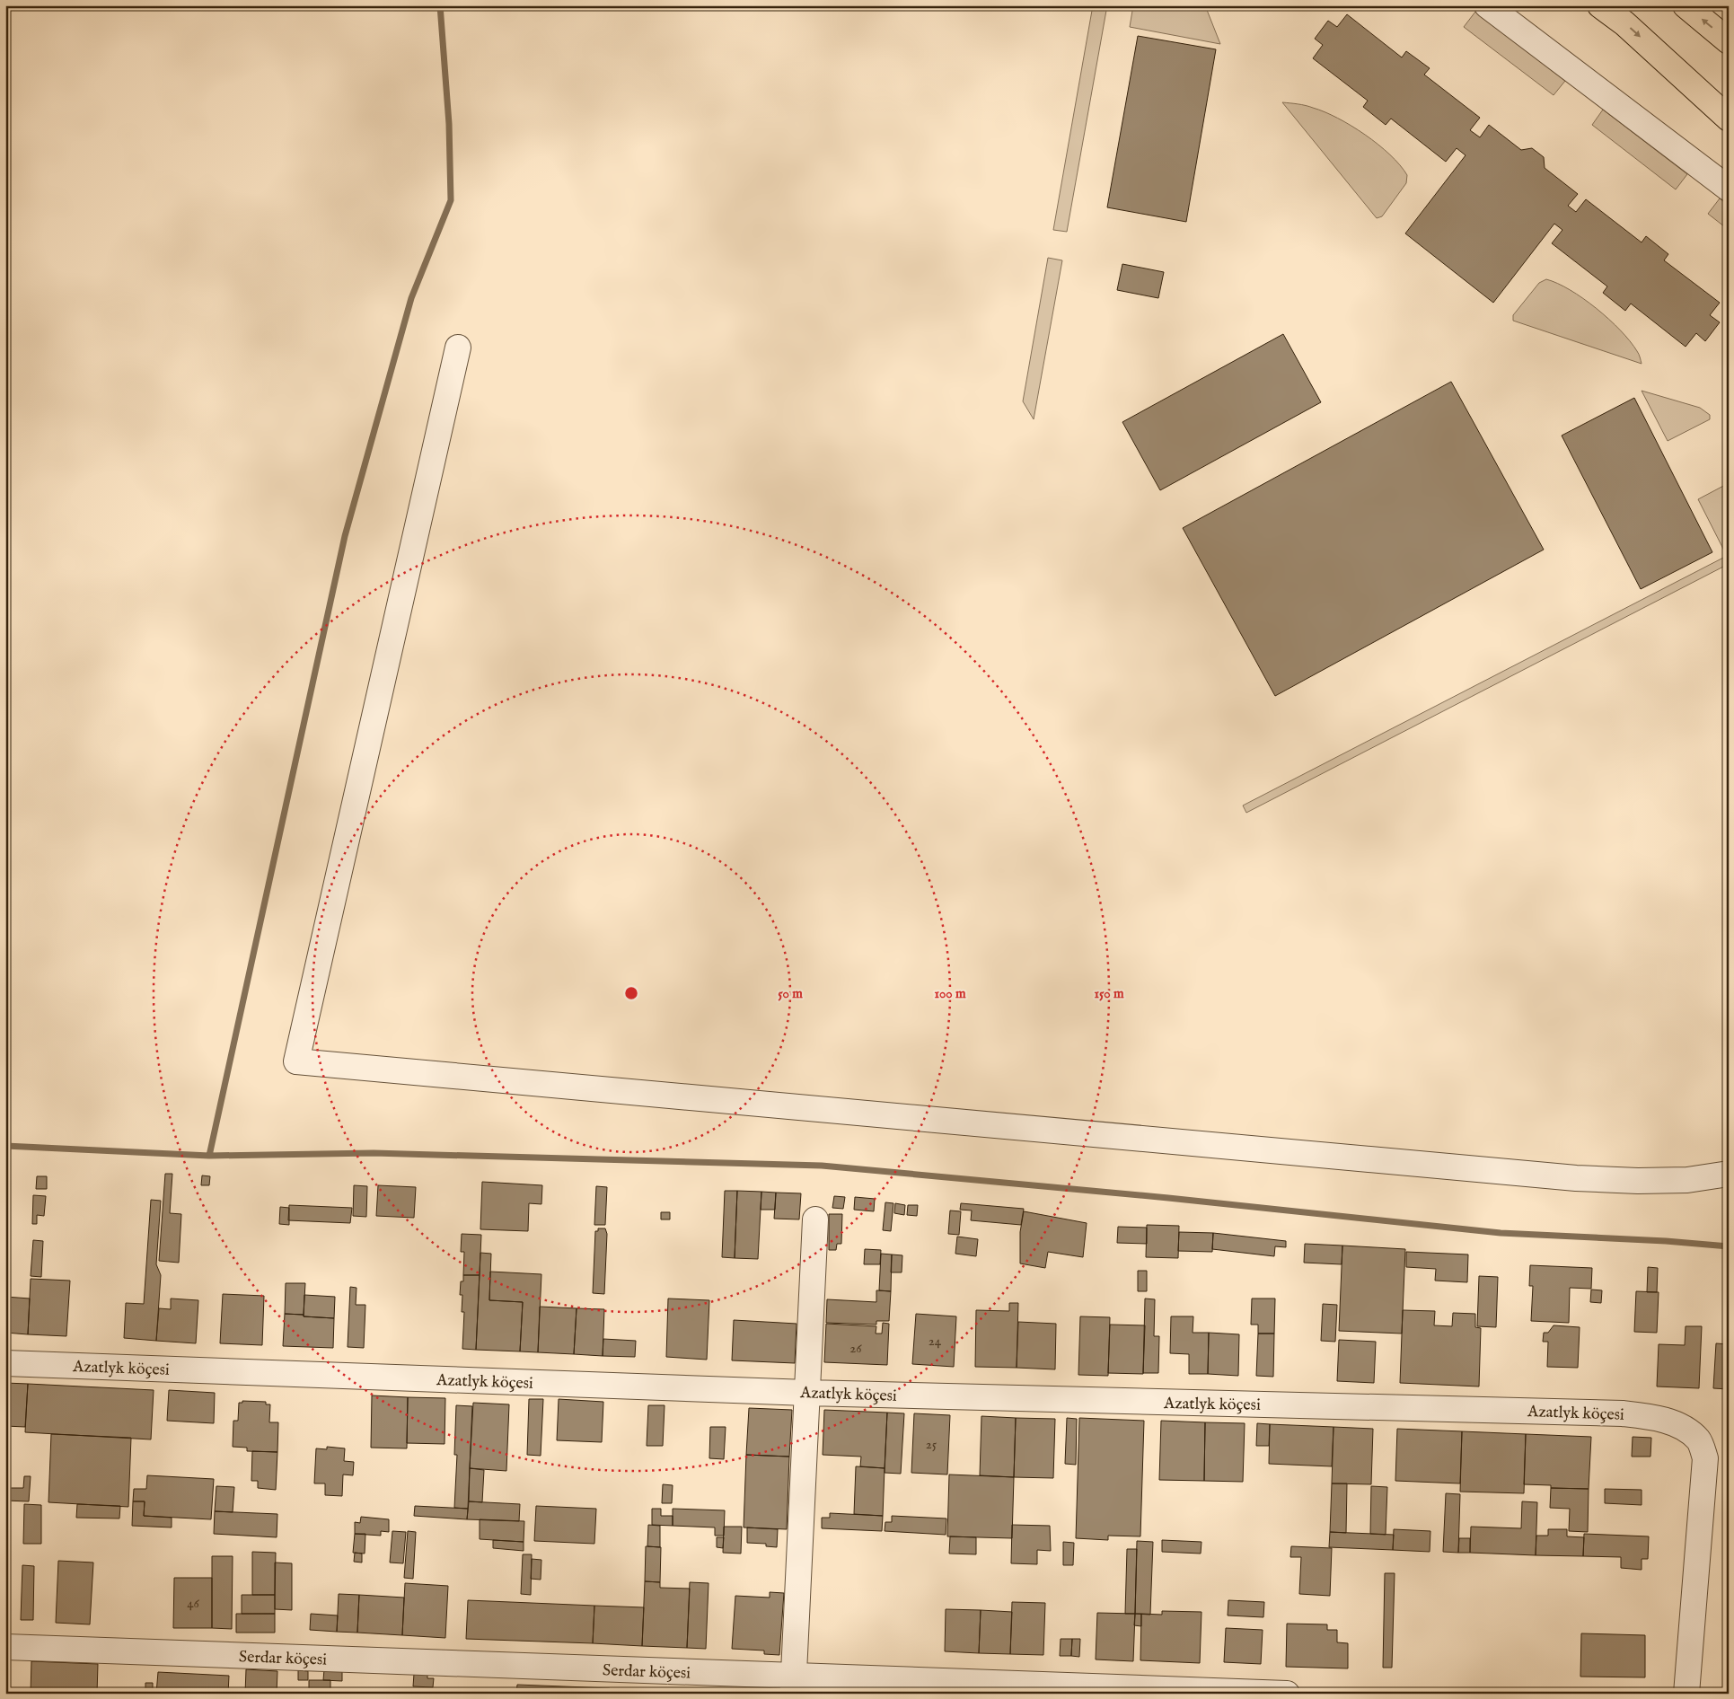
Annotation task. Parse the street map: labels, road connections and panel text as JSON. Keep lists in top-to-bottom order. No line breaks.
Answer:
{"streets":{"street":["Azatlyk köçesi","Serdar köçesi"]},"house_numbers":["24","26","25","46"],"rings":["50 m","100 m","150 m"]}
